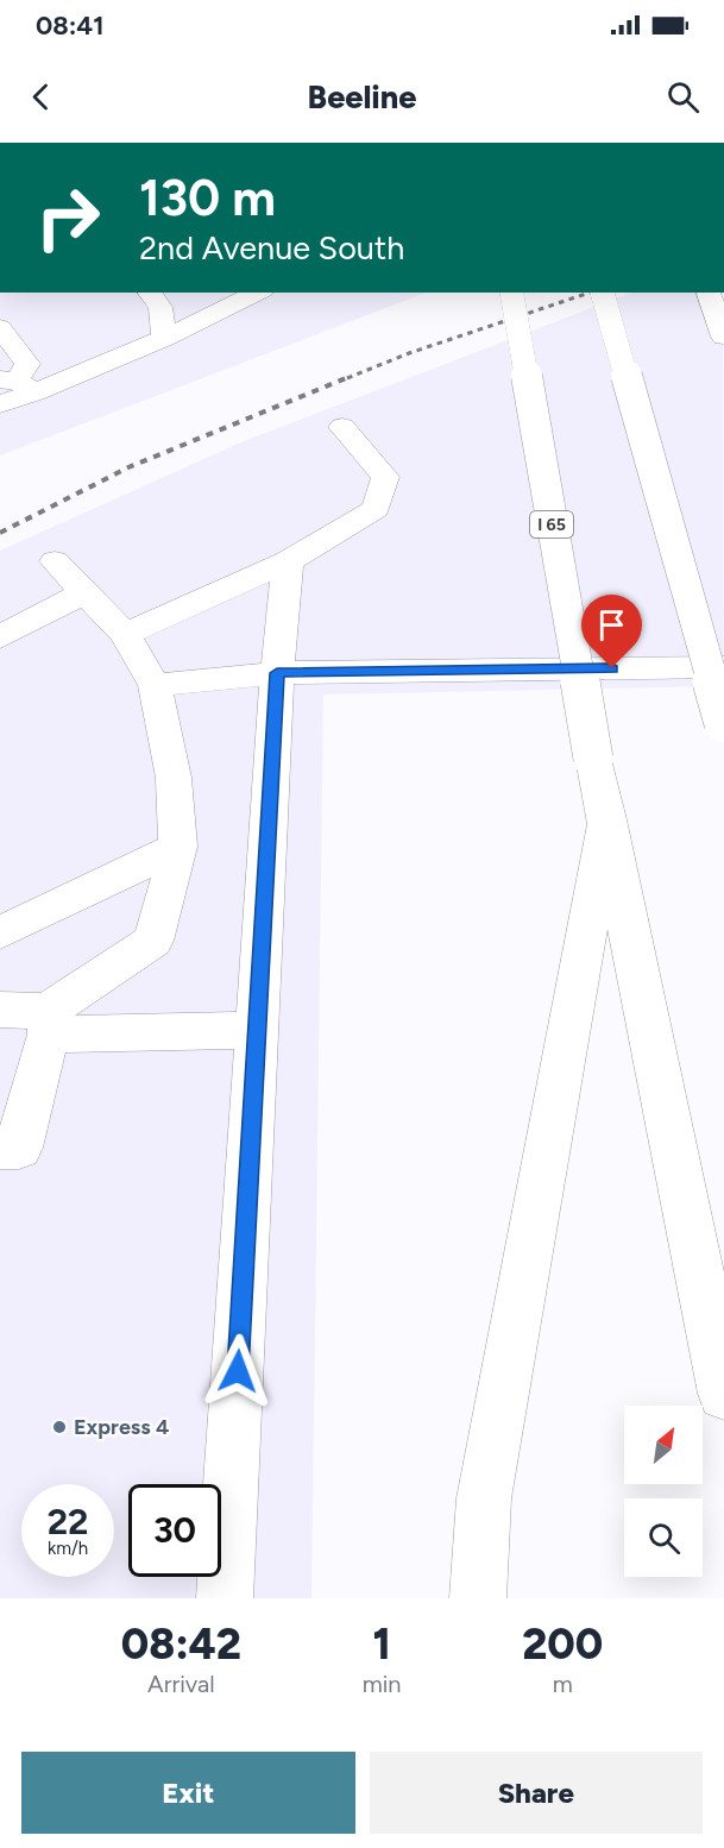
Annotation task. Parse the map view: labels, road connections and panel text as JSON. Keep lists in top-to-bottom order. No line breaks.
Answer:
{"streets":{"main road":["I 65"]},"places":["Express 4"],"north":"top right","page":{"status":"08:41","header":"Beeline","turn":["130 m","2nd Avenue South"],"speed":"22 km/h","limit":"30","eta":["08:42","Arrival","1","min","200","m"],"buttons":["Exit","Share"]}}
